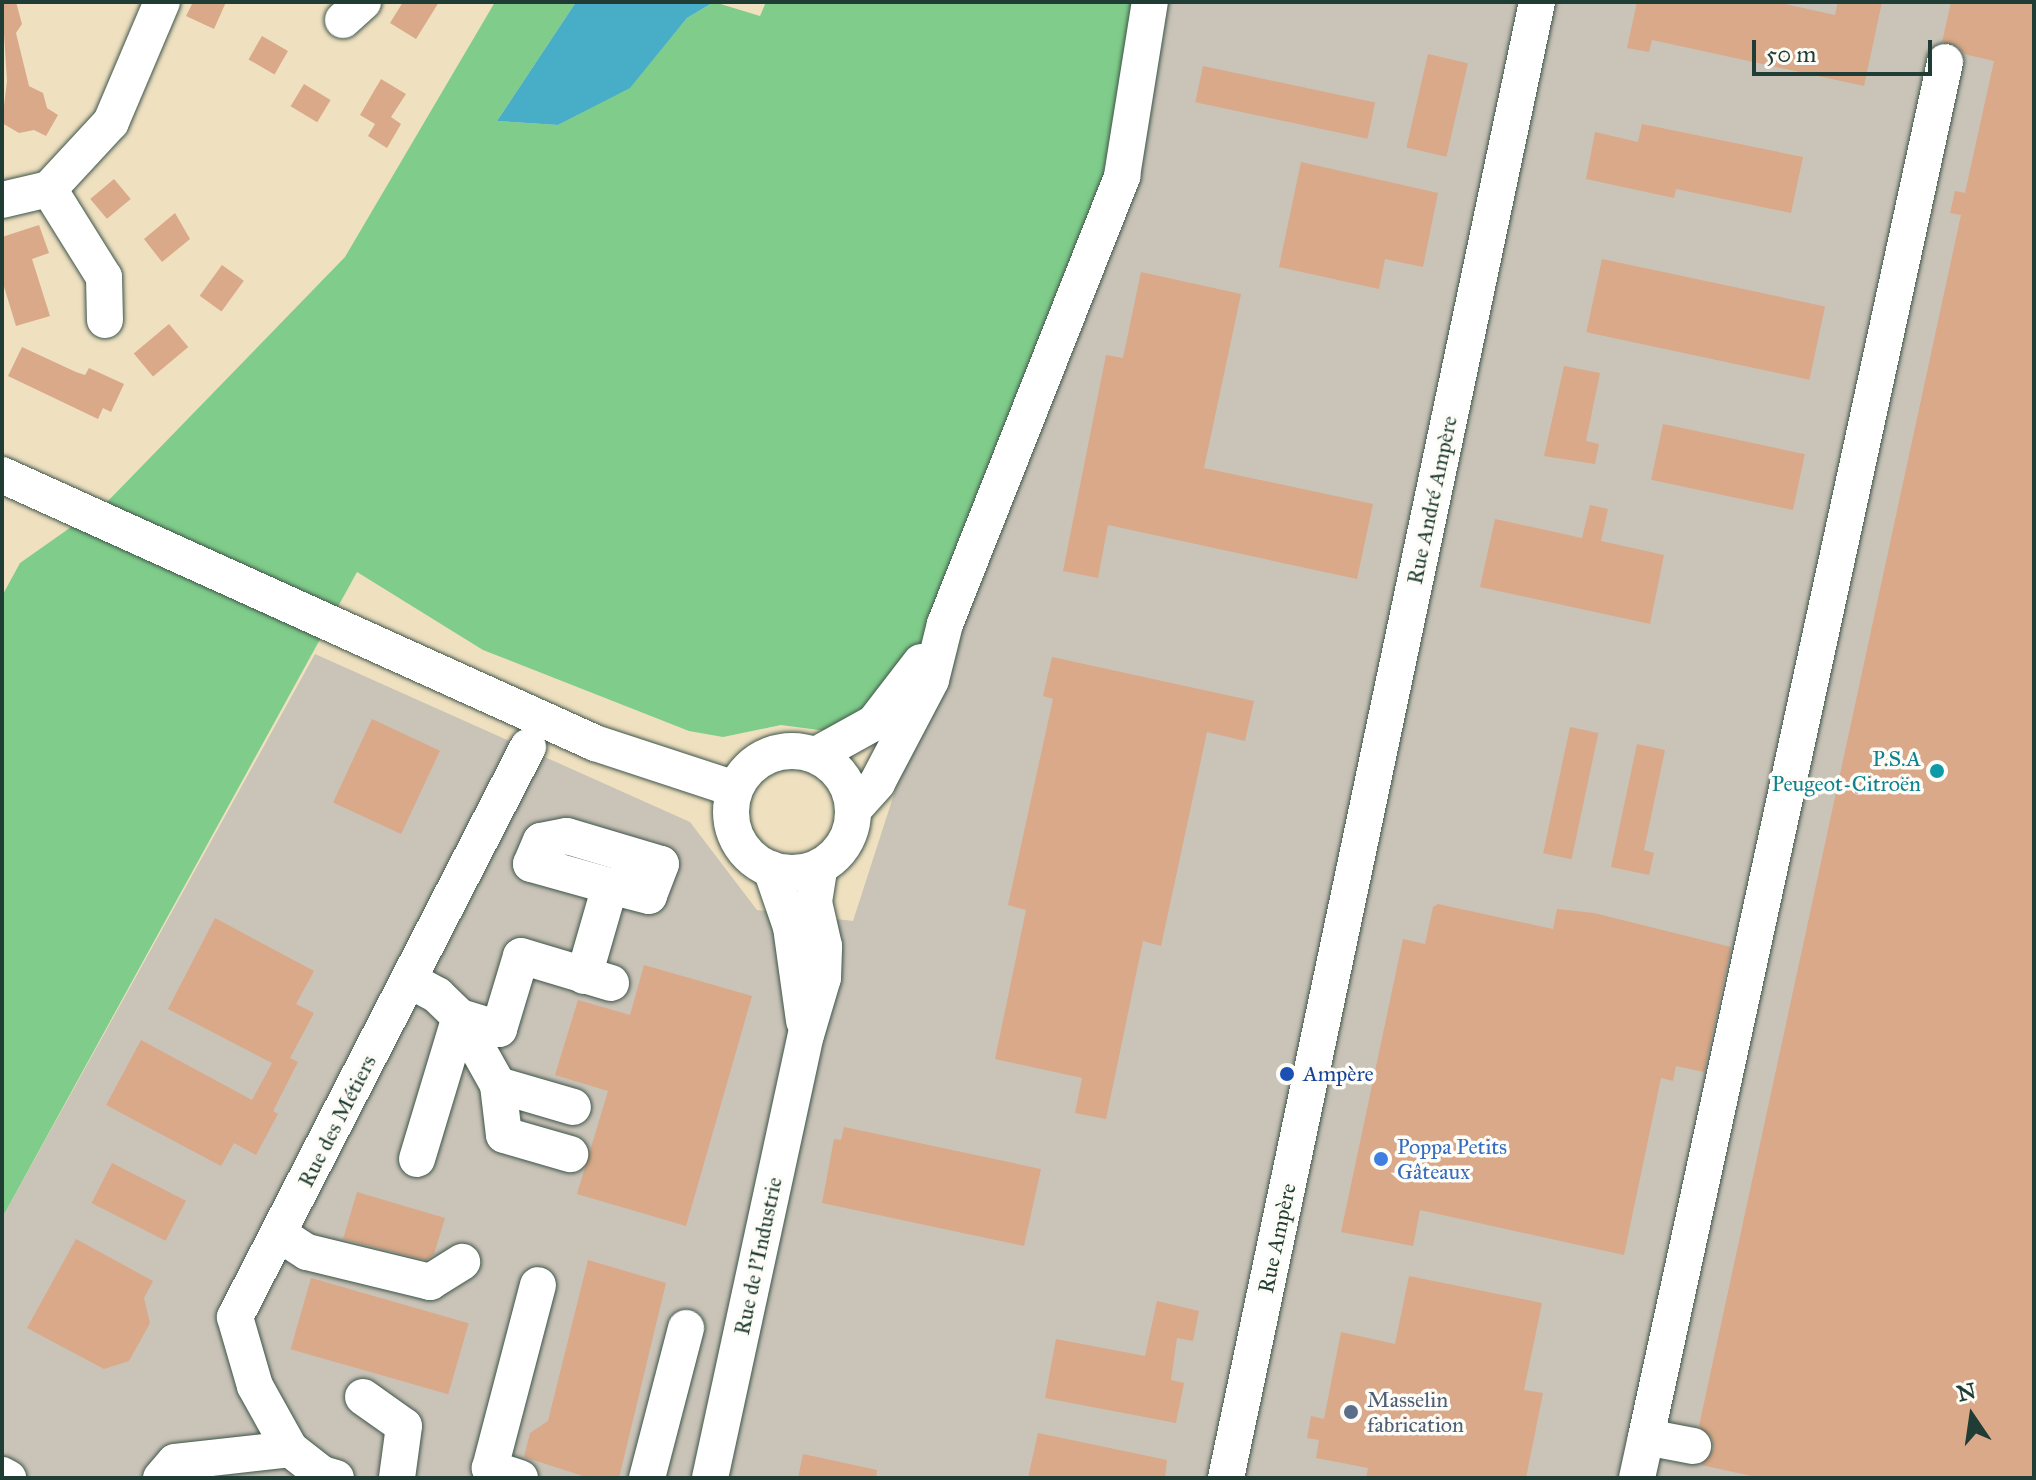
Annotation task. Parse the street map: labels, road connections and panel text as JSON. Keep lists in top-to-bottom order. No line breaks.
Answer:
{"streets":{"street":["Rue André Ampère","Rue des Métiers","Rue Ampère","Rue de l'Industrie"]},"crossings":[["Rue André Ampère","Rue Ampère"]],"places":["P.S.A Peugeot-Citroën","Ampère","Poppa Petits Gâteaux","Masselin fabrication"],"scale_bar":"50 m","north":"top"}
